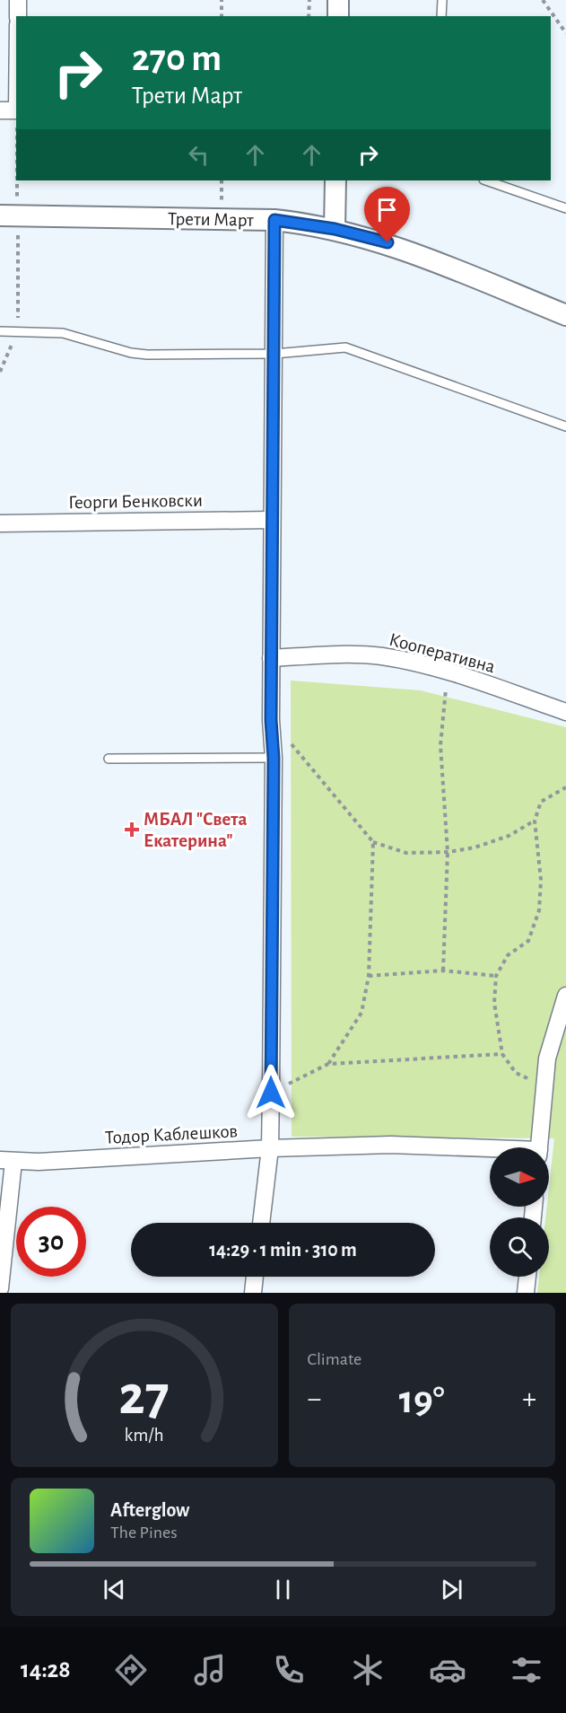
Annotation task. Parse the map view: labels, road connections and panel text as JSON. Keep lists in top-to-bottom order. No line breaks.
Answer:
{"streets":{"street":["Трети Март","Георги Бенковски","Кооперативна","Тодор Каблешков"]},"places":{"health":["МБАЛ \"Света Екатерина\""]},"north":"right","page":{"turn":["270 m","Трети Март"],"limit":"30","trip":"14:29 · 1 min · 310 m","tile":"Climate","heat":["−","19°","+"],"song":["Afterglow","The Pines"],"tabs":"14:28","gauge":["27","km/h"]}}
